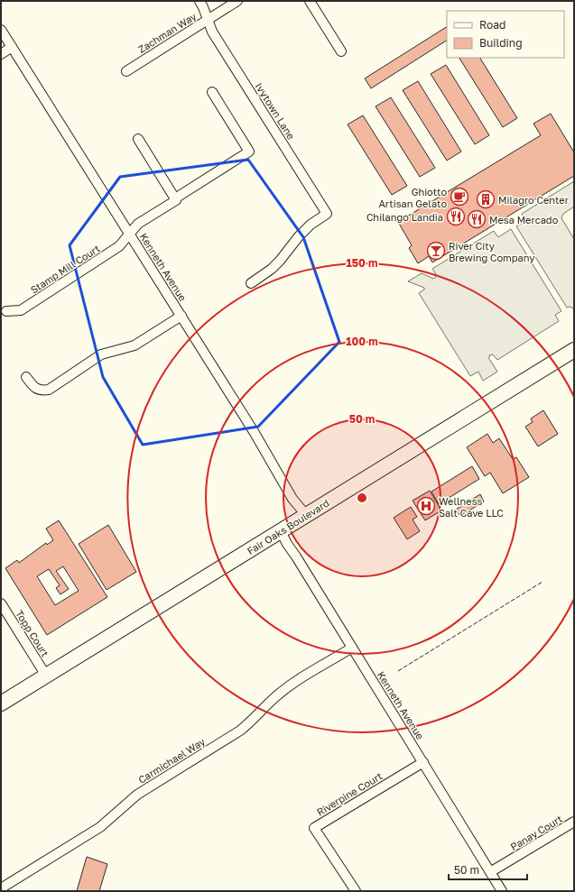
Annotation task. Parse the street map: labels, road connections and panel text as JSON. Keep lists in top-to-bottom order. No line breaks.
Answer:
{"streets":{"main road":["Fair Oaks Boulevard"],"street":["Zachman Way","Ivytown Lane","Kenneth Avenue","Stamp Mill Court","Topp Court","Carmichael Way","Riverpine Court","Panay Court"]},"crossings":[["Zachman Way","Ivytown Lane"],["Kenneth Avenue","Stamp Mill Court"],["Kenneth Avenue","Fair Oaks Boulevard"],["Kenneth Avenue","Carmichael Way"],["Kenneth Avenue","Riverpine Court"],["Kenneth Avenue","Panay Court"],["Fair Oaks Boulevard","Topp Court"]],"places":{"cafe":["Ghiotto Artisan Gelato"],"building":["Milagro Center"],"restaurant":["Chilango Landia","Mesa Mercado"],"bar":["River City Brewing Company"],"hospital":["Wellness Salt Cave LLC"]},"legend":["Road","Building"],"scale_bar":"50 m","rings":["150 m","100 m","50 m"]}
